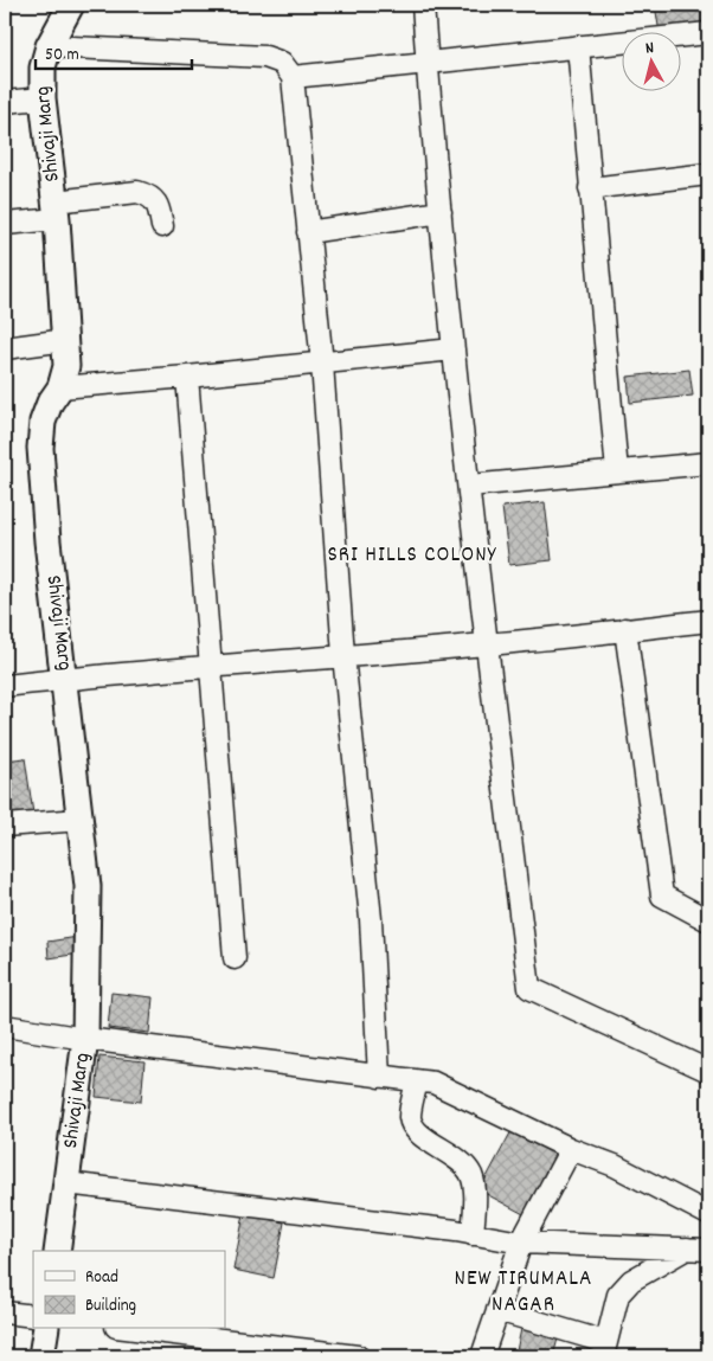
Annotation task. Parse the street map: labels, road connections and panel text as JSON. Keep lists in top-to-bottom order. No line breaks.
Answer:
{"streets":{"street":["Shivaji Marg"]},"districts":["SRI HILLS COLONY","NEW TIRUMALA NAGAR"],"legend":["Road","Building"],"scale_bar":"50 m","north":"top"}
